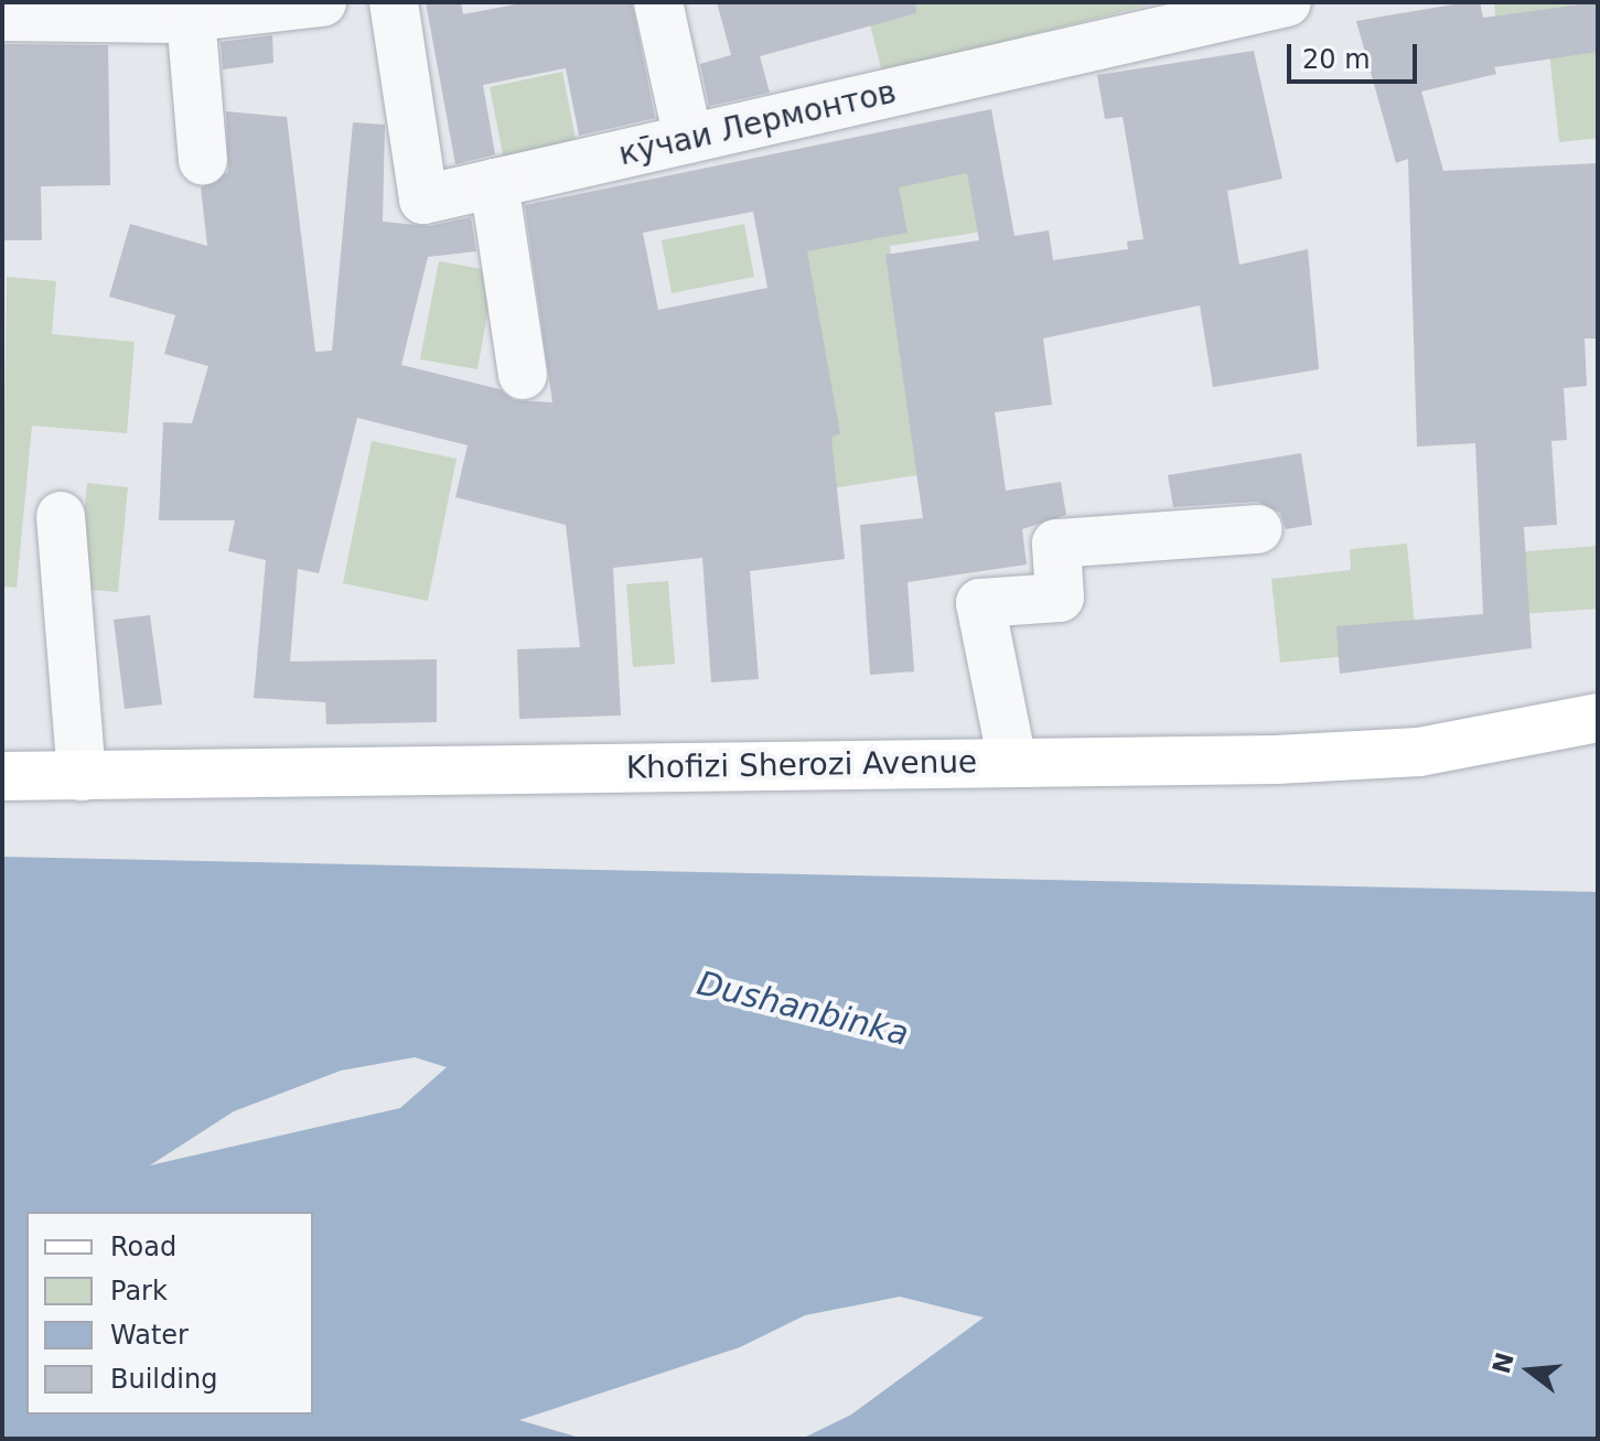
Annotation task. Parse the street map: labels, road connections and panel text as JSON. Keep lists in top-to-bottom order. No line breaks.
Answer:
{"streets":{"main road":["Khofizi Sherozi Avenue"],"lane":["кӯчаи Лермонтов"]},"water":["Dushanbinka"],"legend":["Road","Park","Water","Building"],"scale_bar":"20 m","north":"left"}
